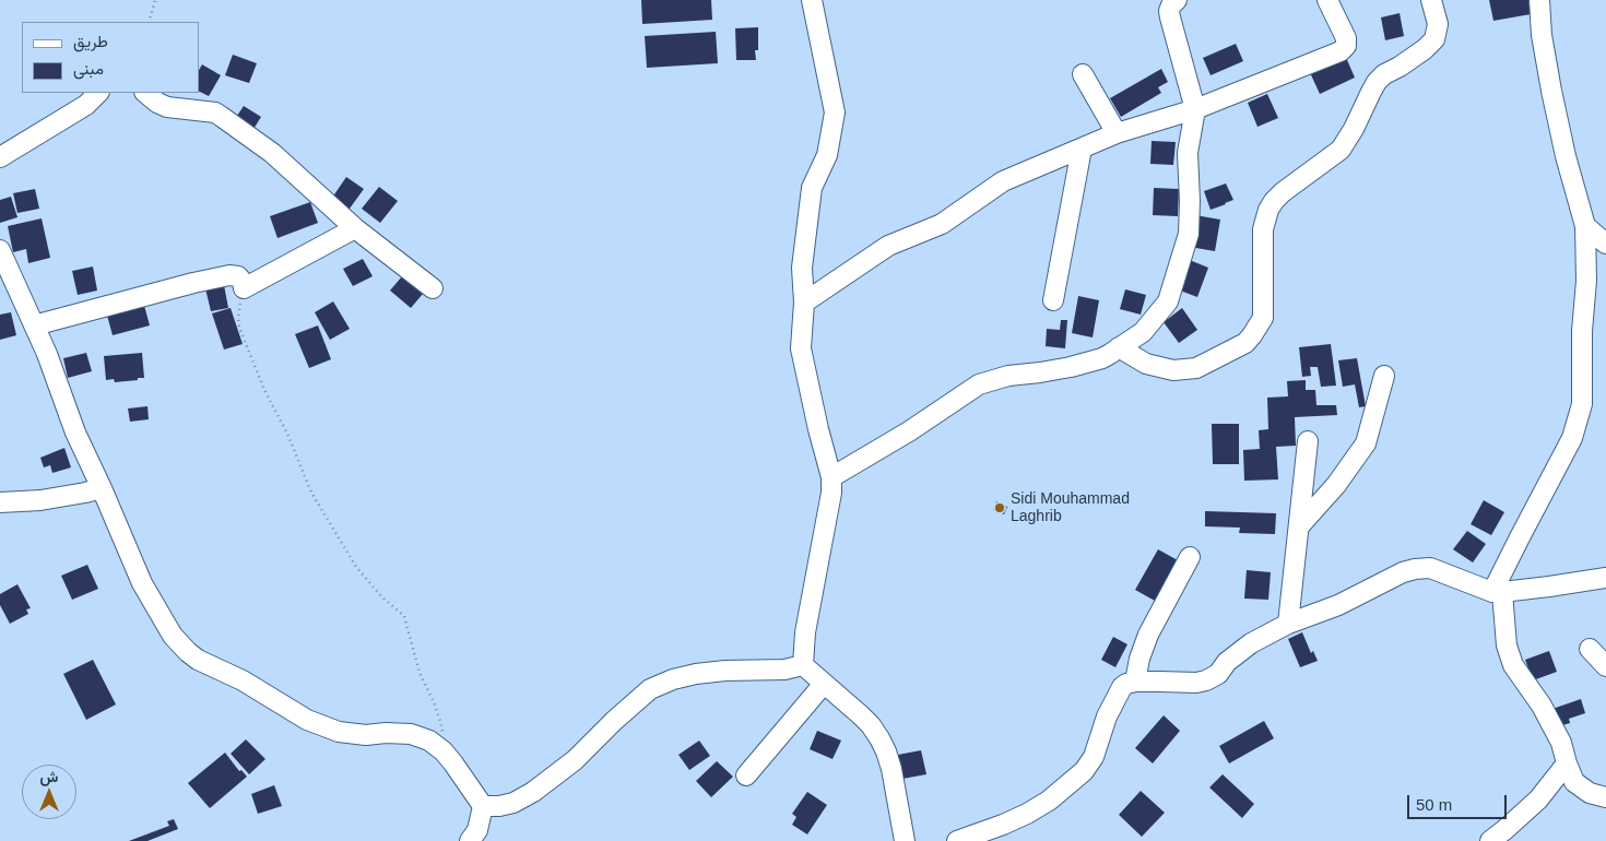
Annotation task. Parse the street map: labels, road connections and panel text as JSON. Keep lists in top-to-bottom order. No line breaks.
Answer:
{"places":["Sidi Mouhammad Laghrib"],"legend":["طريق","مبنى"],"scale_bar":"50 m","north":"top"}
